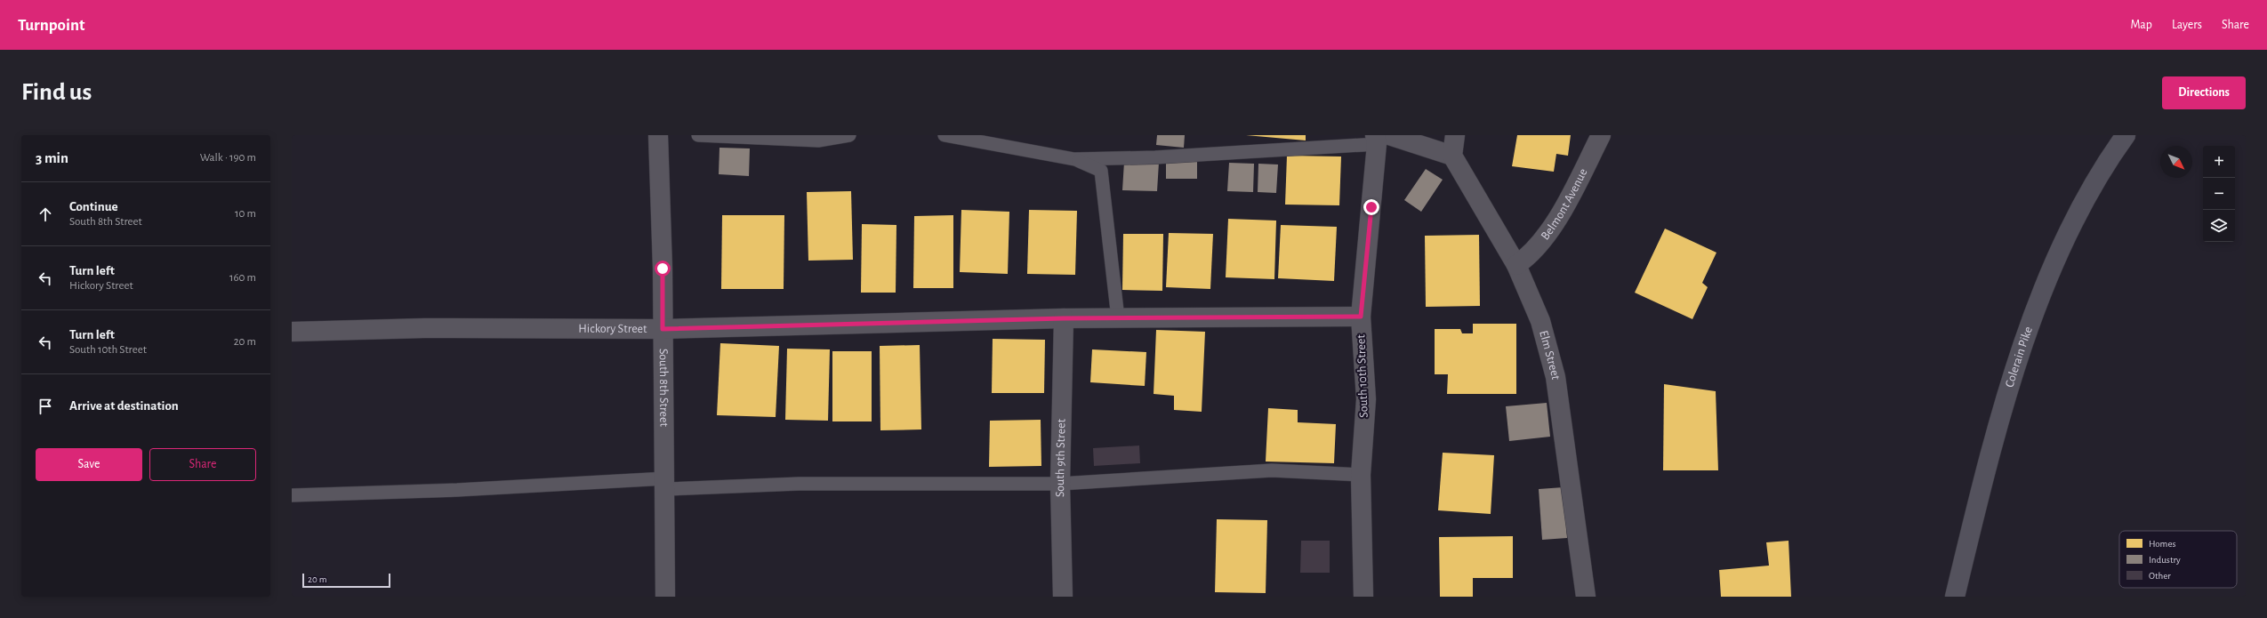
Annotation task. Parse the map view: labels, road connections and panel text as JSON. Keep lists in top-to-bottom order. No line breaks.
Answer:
{"streets":{"main road":["Colerain Pike"],"street":["Belmont Avenue","Hickory Street","Elm Street","South 10th Street","South 8th Street","South 9th Street"]},"crossings":[["Belmont Avenue","Elm Street"],["Hickory Street","South 10th Street"],["Hickory Street","South 8th Street"],["Hickory Street","South 9th Street"]],"legend":["Homes","Industry","Other"],"scale_bar":"20 m","north":"bottom right","page":{"header":"Turnpoint","nav":["Map","Layers","Share"],"buttons":["Directions",["Save","Share"]],"title":"Find us","heading":["3 min","Walk · 190 m"],"map_buttons":["+","−"],"list":[["Continue","South 8th Street","10 m"],["Turn left","Hickory Street","160 m"],["Turn left","South 10th Street","20 m"],"Arrive at destination"],"scale":"20 m"}}
